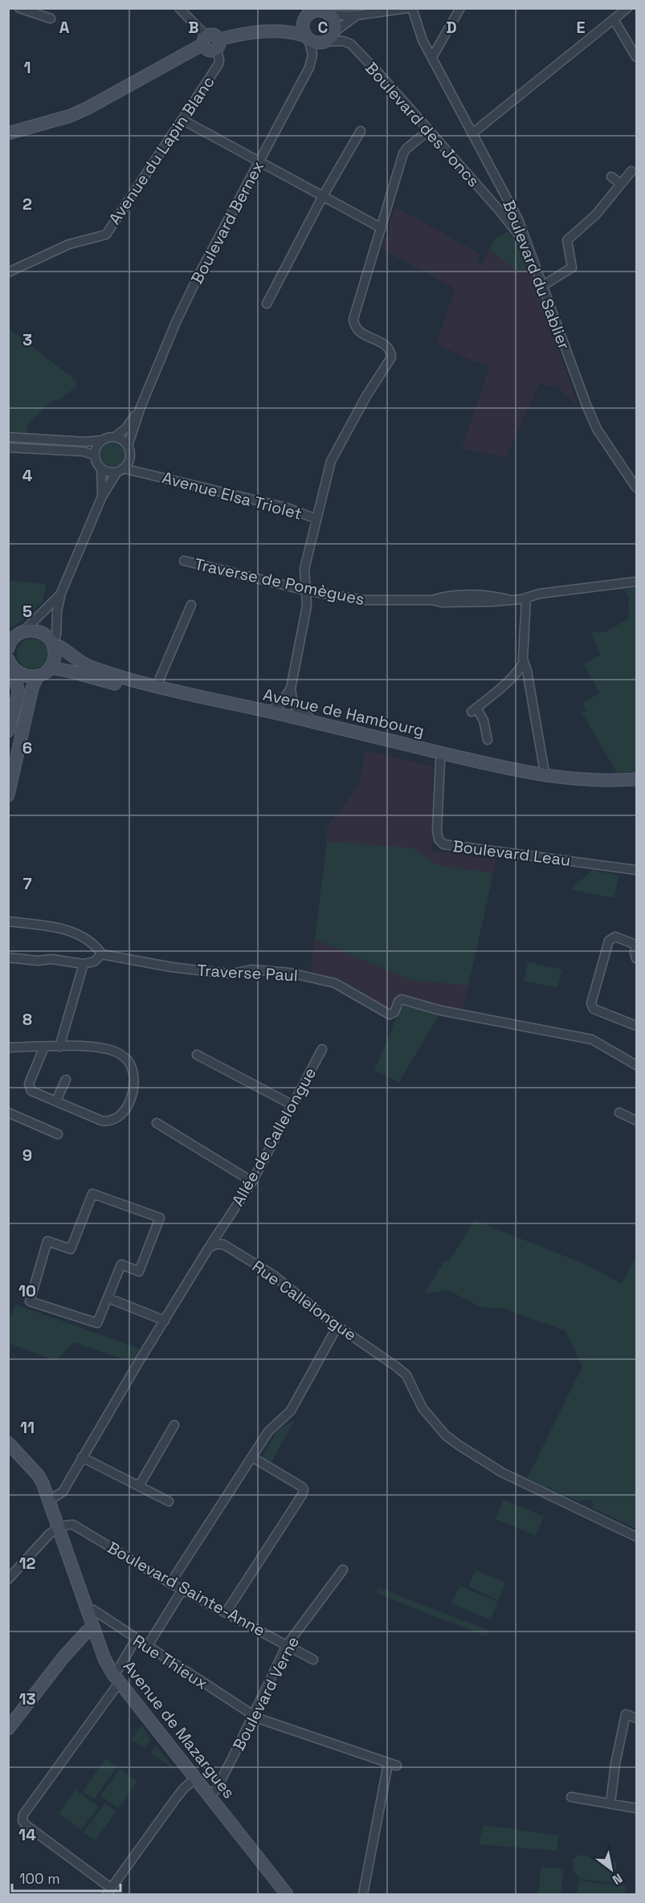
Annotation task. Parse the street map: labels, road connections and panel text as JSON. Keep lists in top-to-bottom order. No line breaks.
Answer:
{"streets":{"street":["Boulevard des Joncs","Avenue du Lapin Blanc","Boulevard Bernex","Boulevard du Sablier","Avenue Elsa Triolet","Traverse de Pomègues","Avenue de Hambourg","Boulevard Leau","Traverse Paul","Allée de Callelongue","Rue Callelongue","Boulevard Sainte-Anne","Rue Thieux","Boulevard Verne","Avenue de Mazargues"]},"crossings":[["Boulevard des Joncs","Boulevard Bernex"],["Boulevard des Joncs","Boulevard du Sablier"],["Boulevard Bernex","Avenue Elsa Triolet"],["Avenue de Hambourg","Boulevard Leau"],["Allée de Callelongue","Rue Callelongue"],["Boulevard Sainte-Anne","Boulevard Verne"],["Boulevard Sainte-Anne","Avenue de Mazargues"],["Rue Thieux","Boulevard Verne"],["Rue Thieux","Avenue de Mazargues"],["Boulevard Verne","Avenue de Mazargues"]],"scale_bar":"100 m","north":"bottom right","grid":{"columns":["A","B","C","D","E"],"rows":["1","2","3","4","5","6","7","8","9","10","11","12","13","14"]}}
